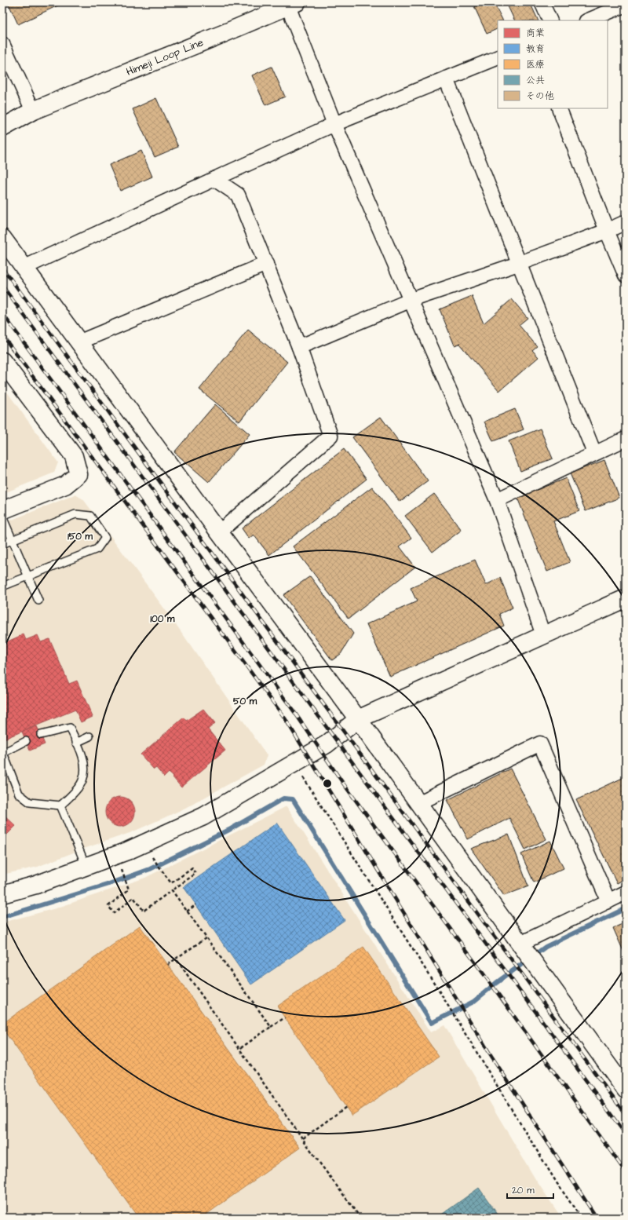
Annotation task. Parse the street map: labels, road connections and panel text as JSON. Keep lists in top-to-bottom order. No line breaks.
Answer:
{"streets":{"street":["Himeji Loop Line"]},"legend":["商業","教育","医療","公共","その他"],"scale_bar":"20 m","rings":["150 m","100 m","50 m"]}
